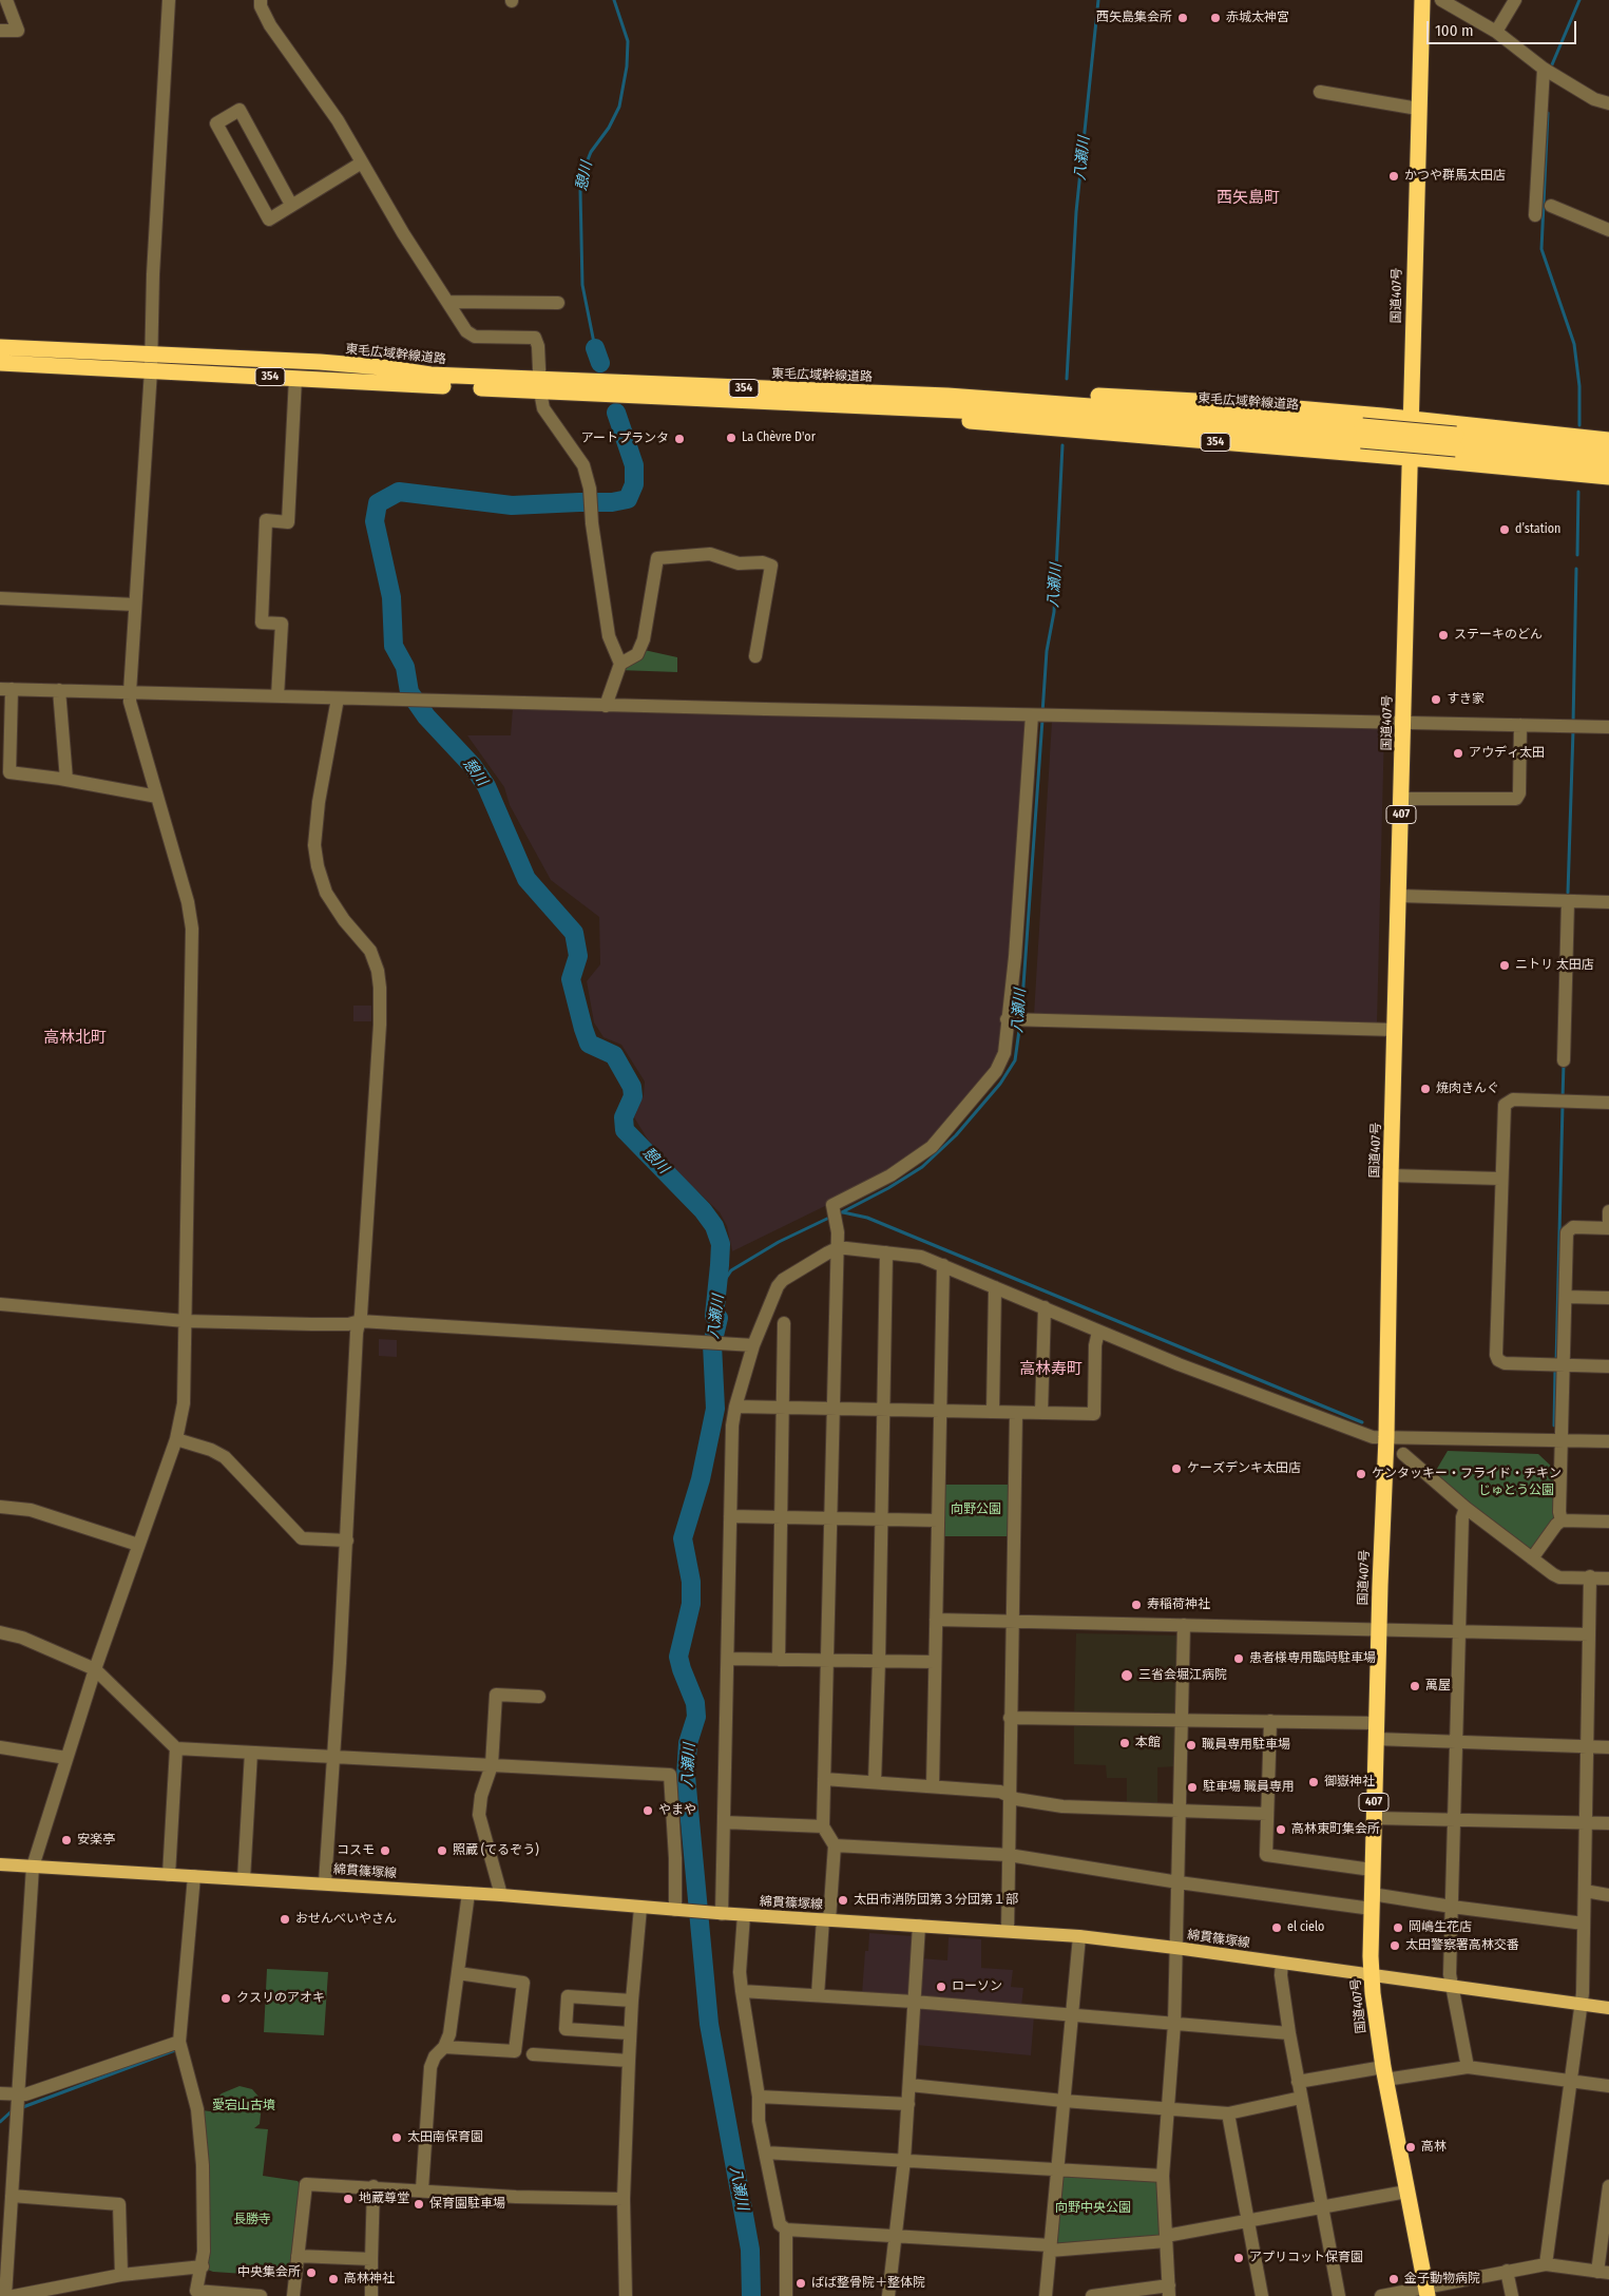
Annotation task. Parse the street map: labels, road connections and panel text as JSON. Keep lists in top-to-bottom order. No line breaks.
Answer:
{"streets":{"highway":["国道407号","東毛広域幹線道路","354","407"],"main road":["綿貫篠塚線"]},"crossings":[["国道407号","354"],["国道407号","綿貫篠塚線"],["東毛広域幹線道路","354"]],"districts":["西矢島町","高林北町","高林寿町"],"water":["八瀬川","憩川"],"parks":["じゅとう公園","向野公園","愛宕山古墳","向野中央公園","長勝寺"],"places":["西矢島集会所","赤城太神宮","かつや群馬太田店","La Chèvre D'or","アートプランタ","d’station","ステーキのどん","すき家","アウディ太田","ニトリ 太田店","焼肉きんぐ","ケーズデンキ太田店","ケンタッキー・フライド・チキン","寿稲荷神社","患者様専用臨時駐車場","三省会堀江病院","萬屋","本館","職員専用駐車場","御嶽神社","駐車場 職員専用","やまや","高林東町集会所","安楽亭","コスモ","照蔵 (てるぞう)","太田市消防団第３分団第１部","おせんべいやさん","el cielo","岡嶋生花店","太田警察署高林交番","ローソン","クスリのアオキ","太田南保育園","高林","地蔵尊堂","保育園駐車場","アプリコット保育園","中央集会所","高林神社","金子動物病院","ばば整骨院＋整体院"],"scale_bar":"100 m"}
